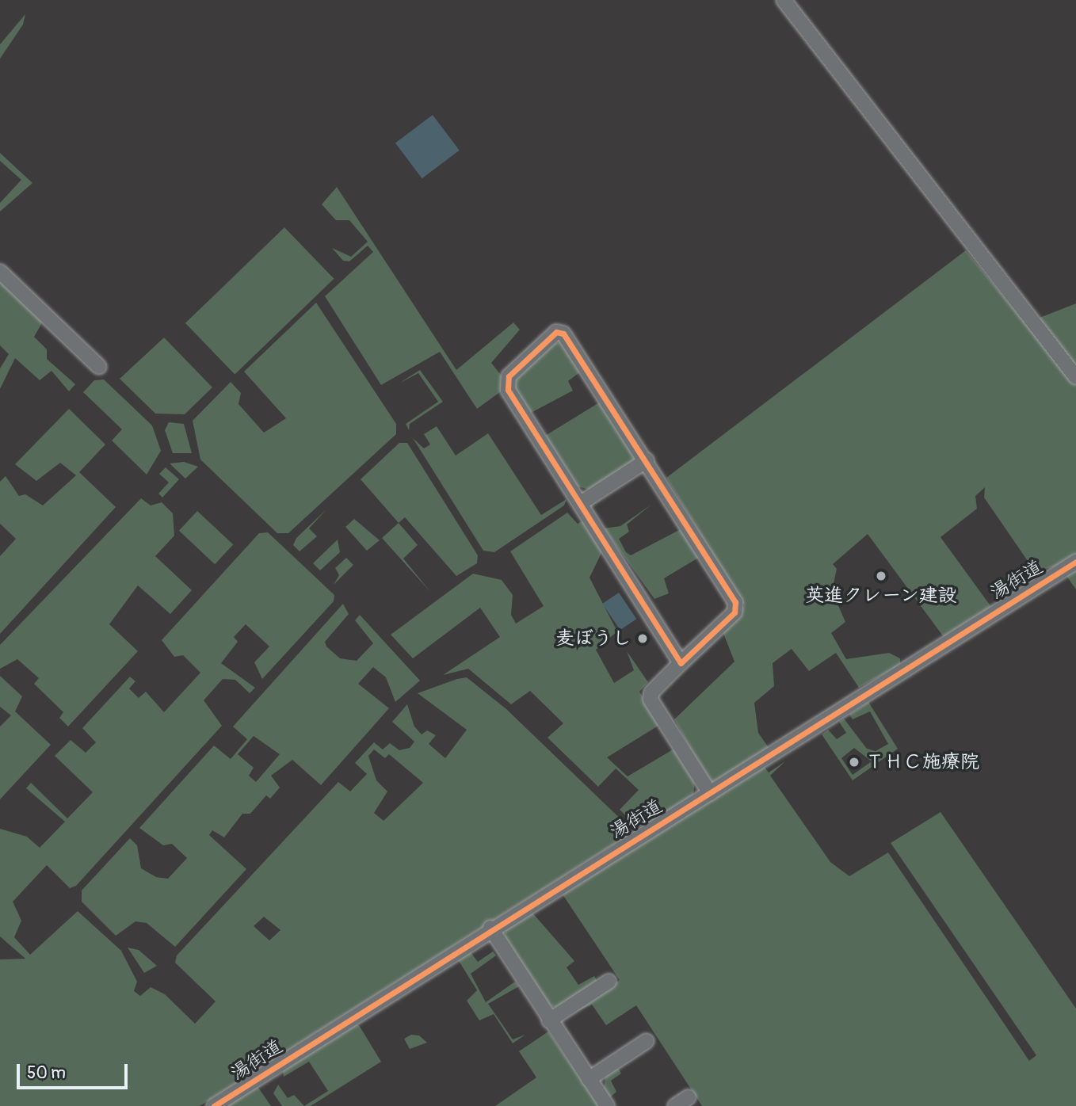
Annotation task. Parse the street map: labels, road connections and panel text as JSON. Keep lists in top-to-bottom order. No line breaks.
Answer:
{"streets":{"street":["湯街道"]},"places":["英進クレーン建設","麦ぼうし","ＴＨＣ施療院"],"scale_bar":"50 m"}
